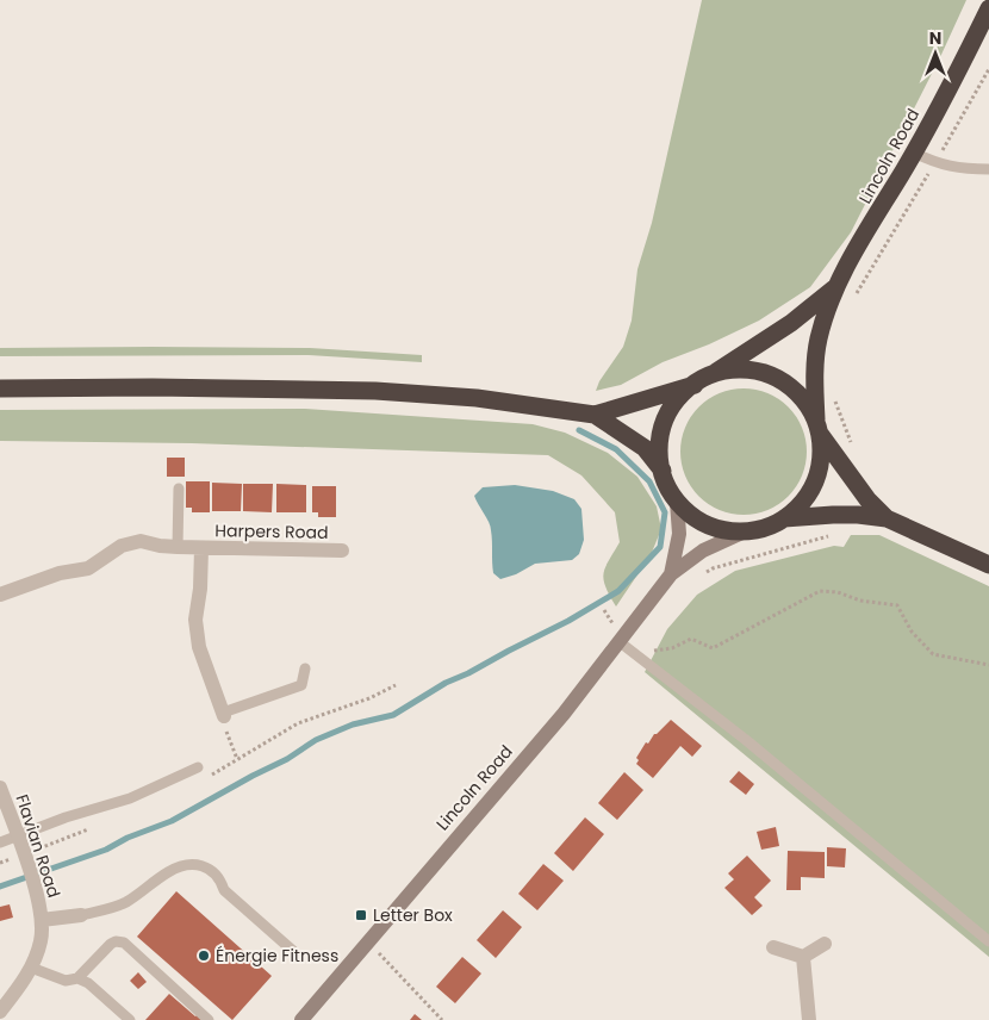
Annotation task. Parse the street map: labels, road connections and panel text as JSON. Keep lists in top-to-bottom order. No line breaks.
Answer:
{"streets":{"highway":["Lincoln Road"],"street":["Harpers Road","Flavian Road"]},"places":{"transit":["Letter Box"],"other":["Énergie Fitness"]},"north":"top"}
